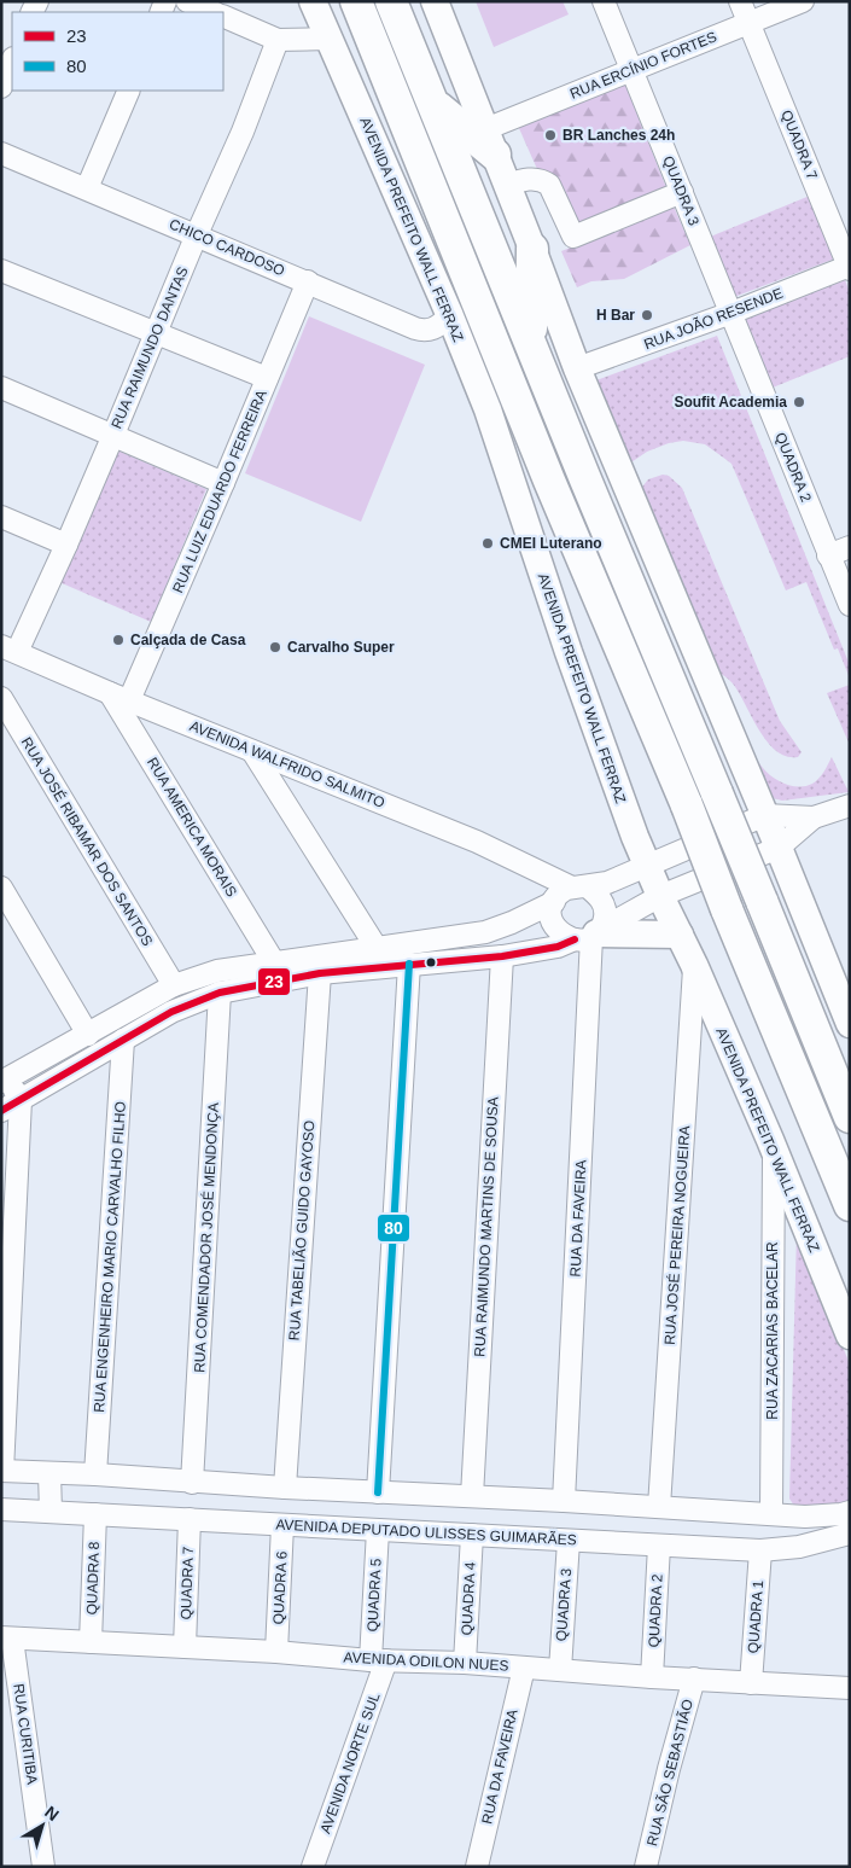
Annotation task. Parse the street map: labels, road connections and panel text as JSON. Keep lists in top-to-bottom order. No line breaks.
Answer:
{"streets":{"highway":["AVENIDA PREFEITO WALL FERRAZ"],"street":["RUA ERCÍNIO FORTES","QUADRA 7","QUADRA 3","CHICO CARDOSO","RUA JOÃO RESENDE","RUA RAIMUNDO DANTAS","QUADRA 2","RUA LUIZ EDUARDO FERREIRA","AVENIDA WALFRIDO SALMITO","RUA AMERICA MORAIS","RUA JOSÉ RIBAMAR DOS SANTOS","RUA DA FAVEIRA","RUA RAIMUNDO MARTINS DE SOUSA","RUA TABELIÃO GUIDO GAYOSO","RUA JOSÉ PEREIRA NOGUEIRA","RUA COMENDADOR JOSÉ MENDONÇA","RUA ENGENHEIRO MARIO CARVALHO FILHO","RUA ZACARIAS BACELAR","AVENIDA DEPUTADO ULISSES GUIMARÃES","QUADRA 8","QUADRA 6","QUADRA 5","QUADRA 4","QUADRA 1","AVENIDA ODILON NUES","RUA CURITIBA","AVENIDA NORTE SUL","RUA SÃO SEBASTIÃO"]},"crossings":[["RUA ERCÍNIO FORTES","QUADRA 7"],["RUA ERCÍNIO FORTES","QUADRA 3"],["QUADRA 7","RUA JOÃO RESENDE"],["QUADRA 7","AVENIDA DEPUTADO ULISSES GUIMARÃES"],["QUADRA 7","AVENIDA ODILON NUES"],["QUADRA 3","RUA JOÃO RESENDE"],["QUADRA 3","QUADRA 2"],["QUADRA 3","AVENIDA DEPUTADO ULISSES GUIMARÃES"],["QUADRA 3","AVENIDA ODILON NUES"],["AVENIDA PREFEITO WALL FERRAZ","CHICO CARDOSO"],["AVENIDA PREFEITO WALL FERRAZ","RUA JOSÉ PEREIRA NOGUEIRA"],["AVENIDA PREFEITO WALL FERRAZ","RUA ZACARIAS BACELAR"],["CHICO CARDOSO","RUA RAIMUNDO DANTAS"],["CHICO CARDOSO","RUA LUIZ EDUARDO FERREIRA"],["RUA JOÃO RESENDE","QUADRA 2"],["RUA RAIMUNDO DANTAS","AVENIDA WALFRIDO SALMITO"],["QUADRA 2","AVENIDA DEPUTADO ULISSES GUIMARÃES"],["QUADRA 2","AVENIDA ODILON NUES"],["RUA LUIZ EDUARDO FERREIRA","AVENIDA WALFRIDO SALMITO"],["RUA LUIZ EDUARDO FERREIRA","RUA AMERICA MORAIS"],["AVENIDA WALFRIDO SALMITO","RUA AMERICA MORAIS"],["AVENIDA WALFRIDO SALMITO","RUA DA FAVEIRA"],["RUA DA FAVEIRA","AVENIDA ODILON NUES"],["AVENIDA DEPUTADO ULISSES GUIMARÃES","QUADRA 8"],["AVENIDA DEPUTADO ULISSES GUIMARÃES","QUADRA 6"],["AVENIDA DEPUTADO ULISSES GUIMARÃES","QUADRA 5"],["AVENIDA DEPUTADO ULISSES GUIMARÃES","QUADRA 4"],["AVENIDA DEPUTADO ULISSES GUIMARÃES","QUADRA 1"],["QUADRA 8","AVENIDA ODILON NUES"],["QUADRA 6","AVENIDA ODILON NUES"],["QUADRA 5","AVENIDA ODILON NUES"],["QUADRA 5","AVENIDA NORTE SUL"],["QUADRA 4","AVENIDA ODILON NUES"],["QUADRA 1","AVENIDA ODILON NUES"],["AVENIDA ODILON NUES","RUA CURITIBA"],["AVENIDA ODILON NUES","AVENIDA NORTE SUL"],["AVENIDA ODILON NUES","RUA SÃO SEBASTIÃO"]],"places":["BR Lanches 24h","H Bar","Soufit Academia","CMEI Luterano","Calçada de Casa","Carvalho Super"],"lines":["transit line 23","transit line 80"],"legend":["23","80"],"north":"top right"}
